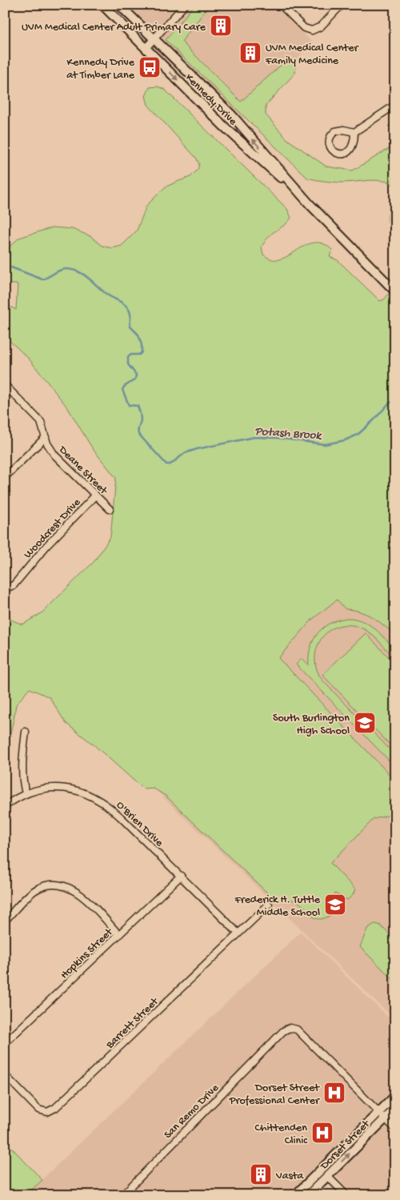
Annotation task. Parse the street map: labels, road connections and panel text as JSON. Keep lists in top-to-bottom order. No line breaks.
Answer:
{"streets":{"main road":["Kennedy Drive","Dorset Street"],"street":["Deane Street","Woodcrest Drive","O'Brien Drive","Hopkins Street","Barrett Street","San Remo Drive"]},"crossings":[["Deane Street","Woodcrest Drive"],["O'Brien Drive","Hopkins Street"],["O'Brien Drive","Barrett Street"],["San Remo Drive","Dorset Street"]],"water":["Potash Brook"],"places":{"building":["UVM Medical Center Adult Primary Care","UVM Medical Center Family Medicine","Vasta"],"bus stop":["Kennedy Drive at Timber Lane"],"school or university":["South Burlington High School","Frederick H. Tuttle Middle School"],"hospital":["Dorset Street Professional Center","Chittenden Clinic"]}}
